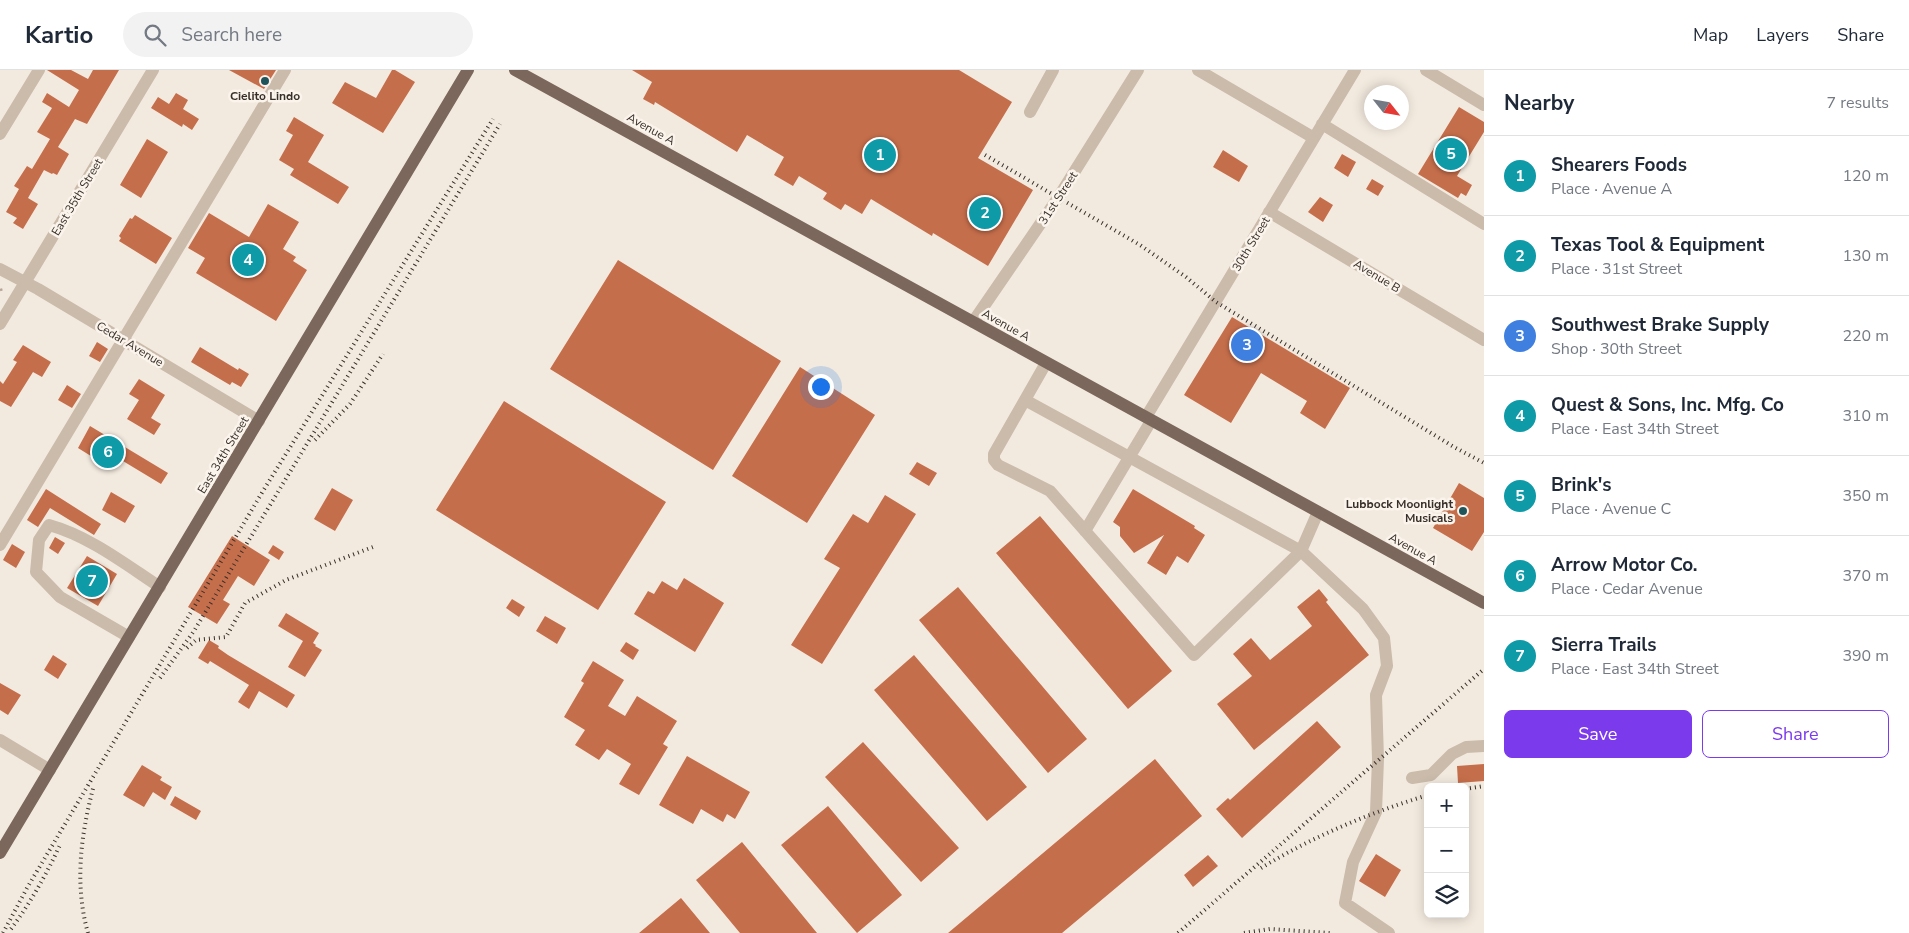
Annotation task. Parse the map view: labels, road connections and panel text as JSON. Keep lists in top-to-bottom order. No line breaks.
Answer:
{"streets":{"main road":["Avenue A","East 34th Street"],"street":["East 35th Street","31st Street","30th Street","Avenue B","Cedar Avenue"]},"crossings":[["Avenue A","31st Street"],["Avenue A","30th Street"],["East 35th Street","Cedar Avenue"],["30th Street","Avenue B"],["Cedar Avenue","East 34th Street"]],"places":["Cielito Lindo","Lubbock Moonlight Musicals"],"north":"bottom right","page":{"header":"Kartio","search":"Search here","nav":["Map","Layers","Share"],"heading":["Nearby","7 results"],"list":[{"mark":"1","name":"Shearers Foods","note":"Place · Avenue A","value":"120 m"},{"mark":"2","name":"Texas Tool & Equipment","note":"Place · 31st Street","value":"130 m"},{"mark":"3","name":"Southwest Brake Supply","note":"Shop · 30th Street","value":"220 m"},{"mark":"4","name":"Quest & Sons, Inc. Mfg. Co","note":"Place · East 34th Street","value":"310 m"},{"mark":"5","name":"Brink's","note":"Place · Avenue C","value":"350 m"},{"mark":"6","name":"Arrow Motor Co.","note":"Place · Cedar Avenue","value":"370 m"},{"mark":"7","name":"Sierra Trails","note":"Place · East 34th Street","value":"390 m"}],"pins":["5","1","2","4","3","6","7"],"buttons":["Save","Share"],"map_buttons":["+","−"]}}
